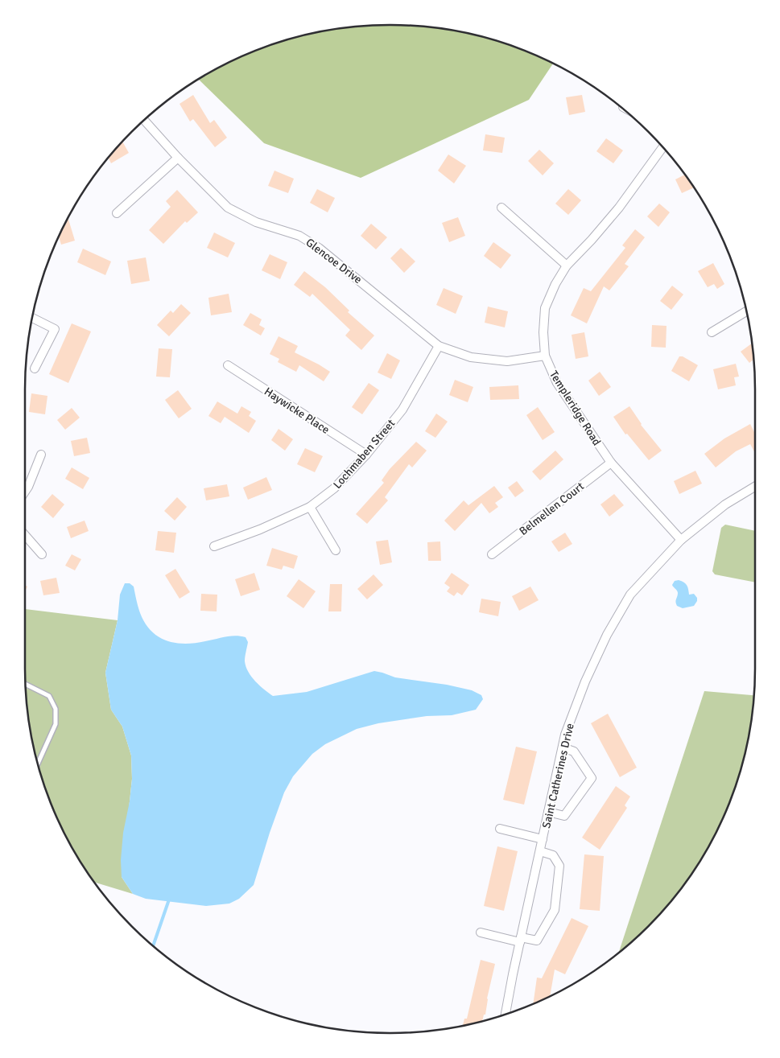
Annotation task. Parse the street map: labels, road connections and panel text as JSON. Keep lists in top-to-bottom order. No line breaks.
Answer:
{"streets":{"street":["Glencoe Drive","Templeridge Road","Haywicke Place","Lochmaben Street","Belmellen Court","Saint Catherines Drive"]},"crossings":[["Glencoe Drive","Templeridge Road"],["Glencoe Drive","Lochmaben Street"],["Templeridge Road","Belmellen Court"],["Templeridge Road","Saint Catherines Drive"],["Haywicke Place","Lochmaben Street"]]}
